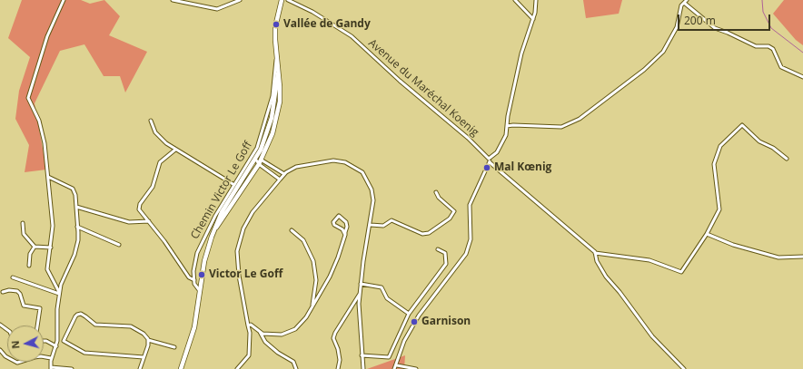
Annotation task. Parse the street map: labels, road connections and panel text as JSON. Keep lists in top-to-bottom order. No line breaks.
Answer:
{"streets":{"street":["Avenue du Maréchal Koenig","Chemin Victor Le Goff"]},"places":["Vallée de Gandy","Mal Kœnig","Victor Le Goff","Garnison"],"scale_bar":"200 m","north":"left"}
